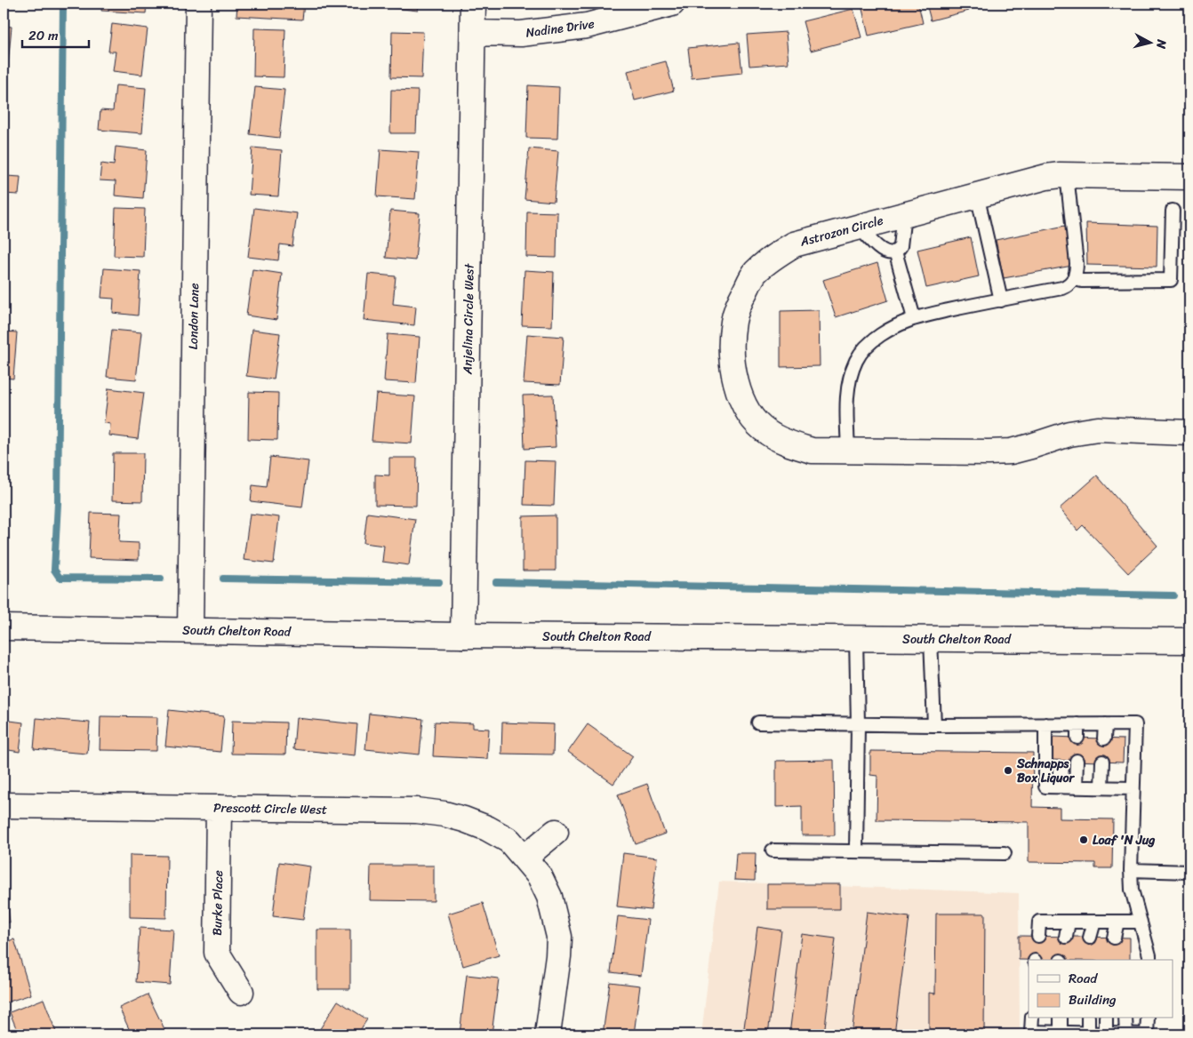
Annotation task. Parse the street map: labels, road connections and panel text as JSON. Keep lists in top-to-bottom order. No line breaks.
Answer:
{"streets":{"street":["Nadine Drive","Astrozon Circle","London Lane","Anjelina Circle West","South Chelton Road","Prescott Circle West","Burke Place"]},"crossings":[["Nadine Drive","Anjelina Circle West"],["London Lane","South Chelton Road"],["Anjelina Circle West","South Chelton Road"],["Prescott Circle West","Burke Place"]],"places":["Schnapps Box Liquor","Loaf 'N Jug"],"legend":["Road","Building"],"scale_bar":"20 m","north":"right"}
